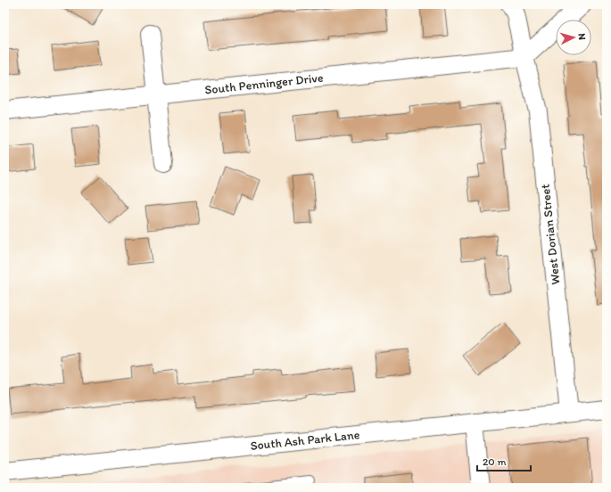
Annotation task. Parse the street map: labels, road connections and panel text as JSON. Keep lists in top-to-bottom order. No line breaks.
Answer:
{"streets":{"street":["South Penninger Drive","West Dorian Street","South Ash Park Lane"]},"crossings":[["South Penninger Drive","West Dorian Street"],["West Dorian Street","South Ash Park Lane"]],"scale_bar":"20 m","north":"right"}
